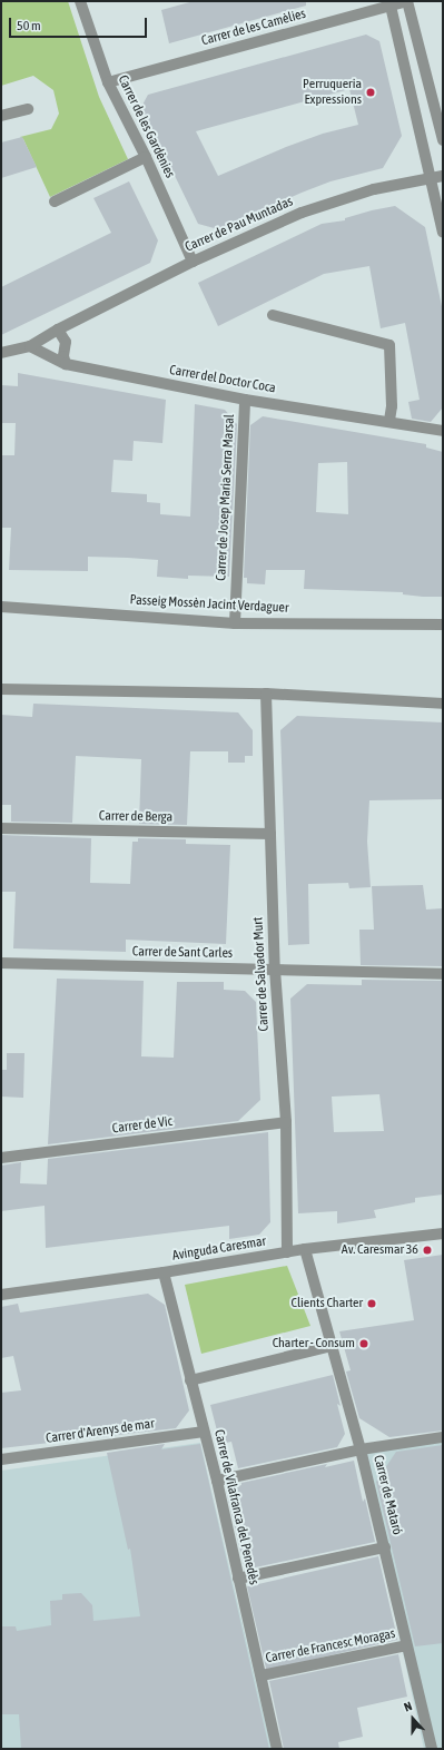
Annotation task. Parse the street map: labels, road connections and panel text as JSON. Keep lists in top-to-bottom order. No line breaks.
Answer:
{"streets":{"street":["Carrer de les Camèlies","Carrer de les Gardènies","Carrer de Pau Muntadas","Carrer del Doctor Coca","Carrer de Josep Maria Serra Marsal","Passeig Mossèn Jacint Verdaguer","Carrer de Berga","Carrer de Sant Carles","Carrer de Salvador Murt","Carrer de Vic","Avinguda Caresmar","Carrer d'Arenys de mar","Carrer de Mataró","Carrer de Vilafranca del Penedès","Carrer de Francesc Moragas"]},"crossings":[["Carrer de les Camèlies","Carrer de les Gardènies"],["Carrer de les Gardènies","Carrer de Pau Muntadas"],["Carrer de Pau Muntadas","Carrer del Doctor Coca"],["Carrer del Doctor Coca","Carrer de Josep Maria Serra Marsal"],["Carrer de Josep Maria Serra Marsal","Passeig Mossèn Jacint Verdaguer"],["Carrer de Berga","Carrer de Salvador Murt"],["Carrer de Sant Carles","Carrer de Salvador Murt"],["Carrer de Salvador Murt","Carrer de Vic"],["Carrer de Salvador Murt","Avinguda Caresmar"],["Avinguda Caresmar","Carrer de Mataró"],["Avinguda Caresmar","Carrer de Vilafranca del Penedès"],["Carrer d'Arenys de mar","Carrer de Vilafranca del Penedès"],["Carrer de Mataró","Carrer de Francesc Moragas"],["Carrer de Vilafranca del Penedès","Carrer de Francesc Moragas"]],"places":["Perruqueria Expressions","Av. Caresmar 36","Clients Charter","Charter - Consum"],"scale_bar":"50 m","north":"top"}
